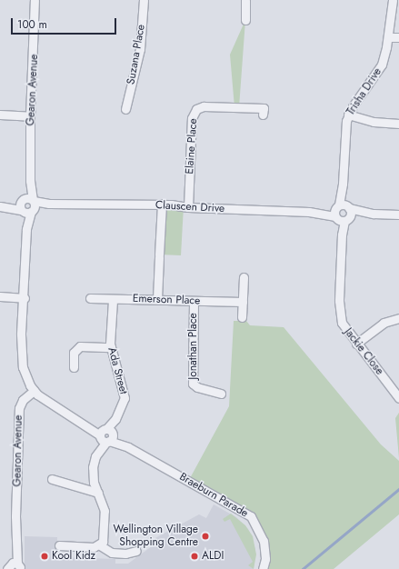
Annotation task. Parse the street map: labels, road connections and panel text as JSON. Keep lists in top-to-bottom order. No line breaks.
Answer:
{"streets":{"street":["Suzana Place","Gearon Avenue","Trisha Drive","Elaine Place","Clauscen Drive","Emerson Place","Jonathan Place","Jackie Close","Ada Street","Braeburn Parade"]},"crossings":[["Gearon Avenue","Clauscen Drive"],["Gearon Avenue","Braeburn Parade"],["Trisha Drive","Clauscen Drive"],["Trisha Drive","Jackie Close"],["Elaine Place","Clauscen Drive"],["Clauscen Drive","Jackie Close"],["Emerson Place","Jonathan Place"],["Emerson Place","Ada Street"],["Ada Street","Braeburn Parade"]],"places":["Wellington Village Shopping Centre","Kool Kidz","ALDI"],"scale_bar":"100 m"}
